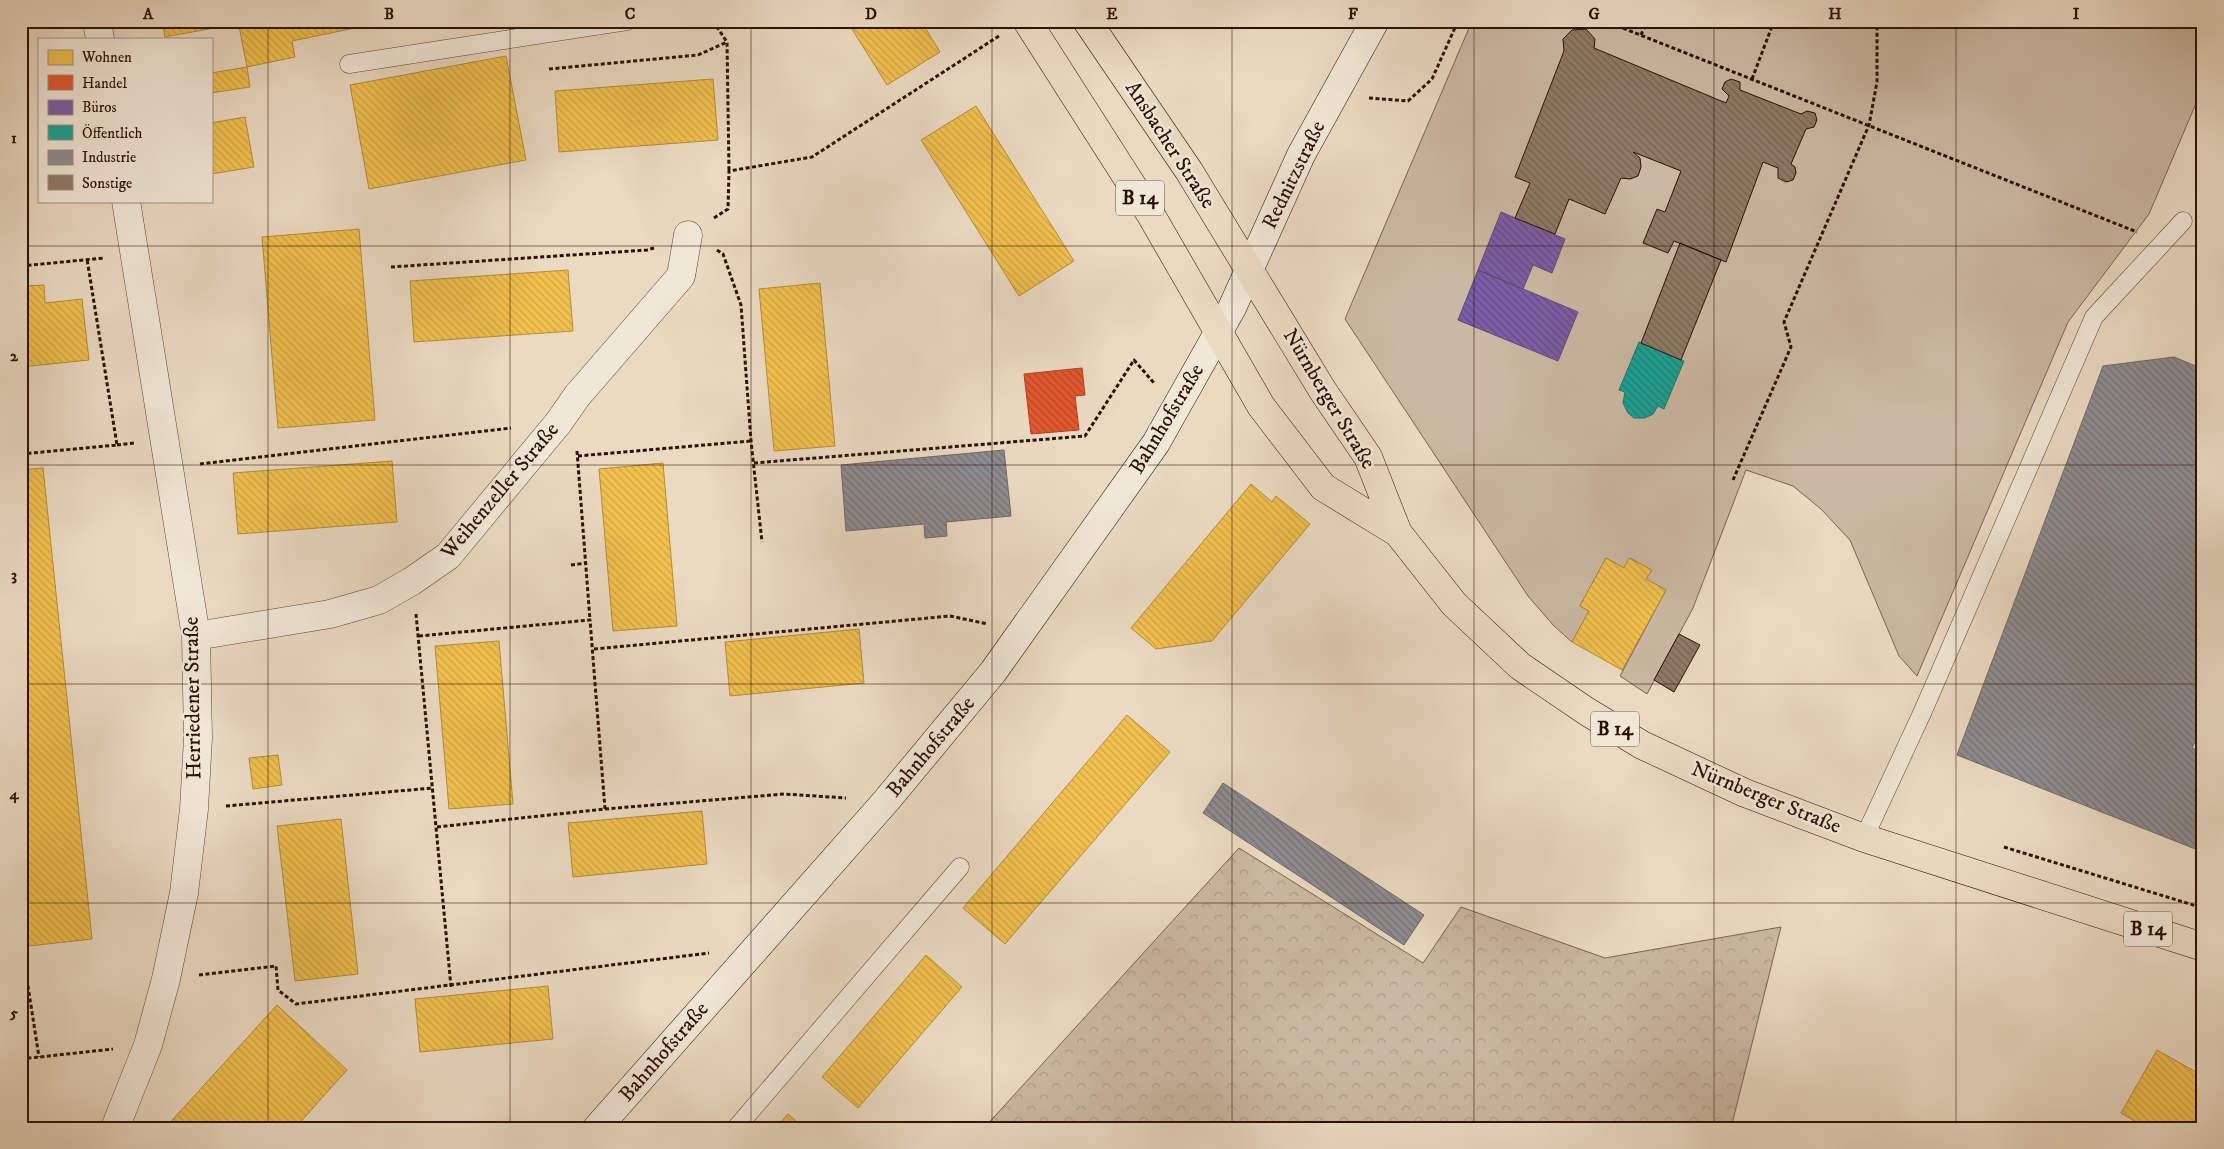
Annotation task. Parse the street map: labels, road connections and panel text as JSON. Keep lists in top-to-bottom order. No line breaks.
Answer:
{"streets":{"main road":["Ansbacher Straße","B 14","Nürnberger Straße"],"street":["Rednitzstraße","Bahnhofstraße","Weihenzeller Straße","Herriedener Straße"]},"crossings":[["Ansbacher Straße","Rednitzstraße"],["Ansbacher Straße","Nürnberger Straße"],["Rednitzstraße","B 14"],["Rednitzstraße","Nürnberger Straße"],["Rednitzstraße","Bahnhofstraße"],["B 14","Nürnberger Straße"],["B 14","Bahnhofstraße"],["Nürnberger Straße","Bahnhofstraße"],["Weihenzeller Straße","Herriedener Straße"]],"legend":["Wohnen","Handel","Büros","Öffentlich","Industrie","Sonstige"],"grid":{"columns":["A","B","C","D","E","F","G","H","I"],"rows":["1","2","3","4","5"]}}
